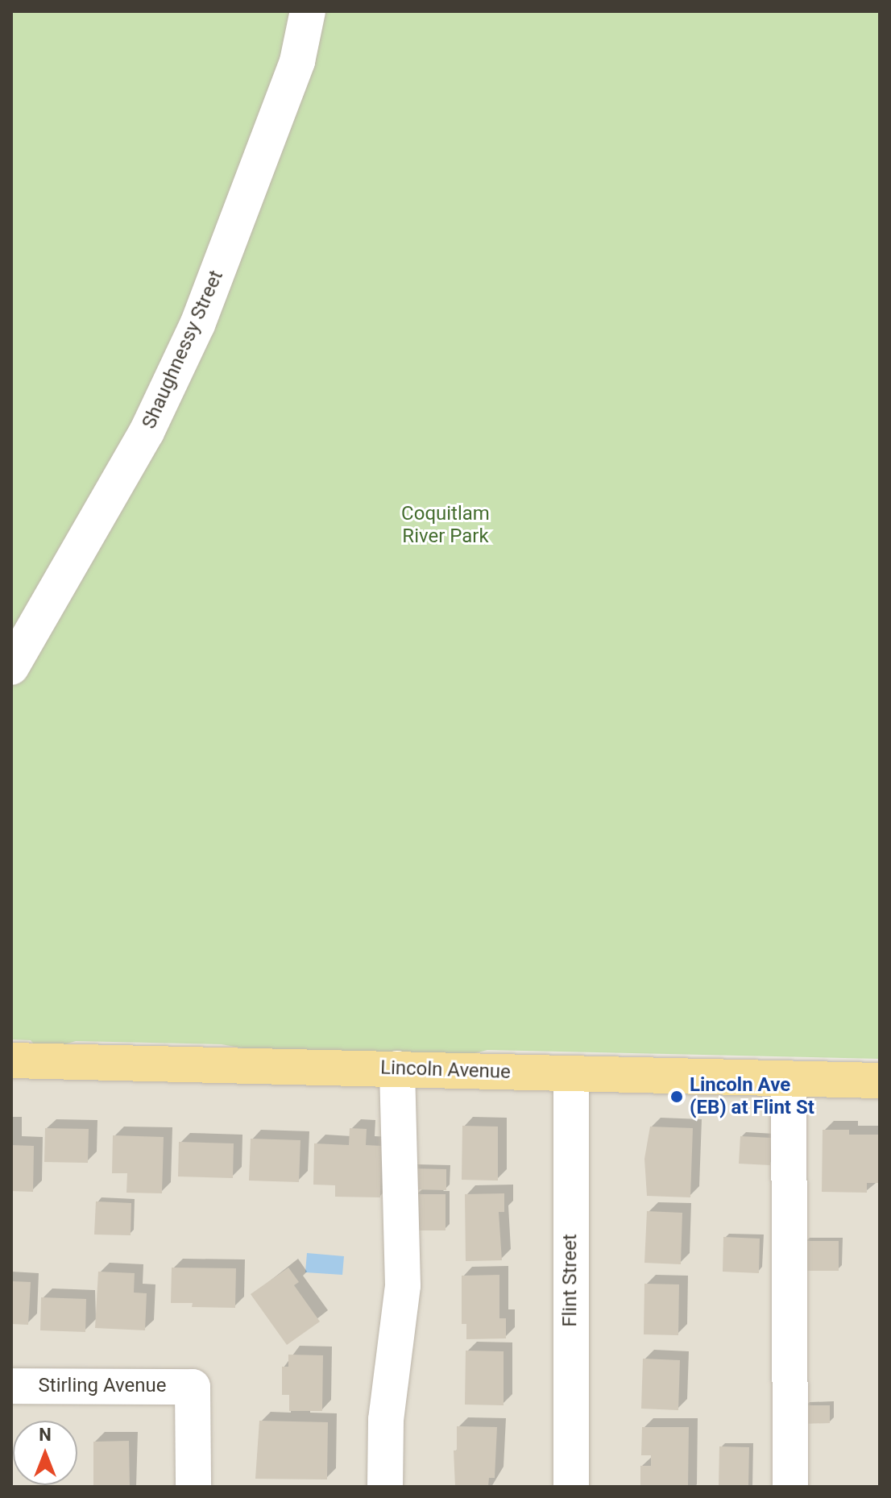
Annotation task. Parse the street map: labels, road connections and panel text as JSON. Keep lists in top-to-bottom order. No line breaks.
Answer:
{"streets":{"main road":["Lincoln Avenue"],"street":["Shaughnessy Street","Flint Street","Stirling Avenue"]},"crossings":[["Lincoln Avenue","Flint Street"]],"parks":["Coquitlam River Park"],"places":["Lincoln Ave (EB) at Flint St"],"north":"top"}
